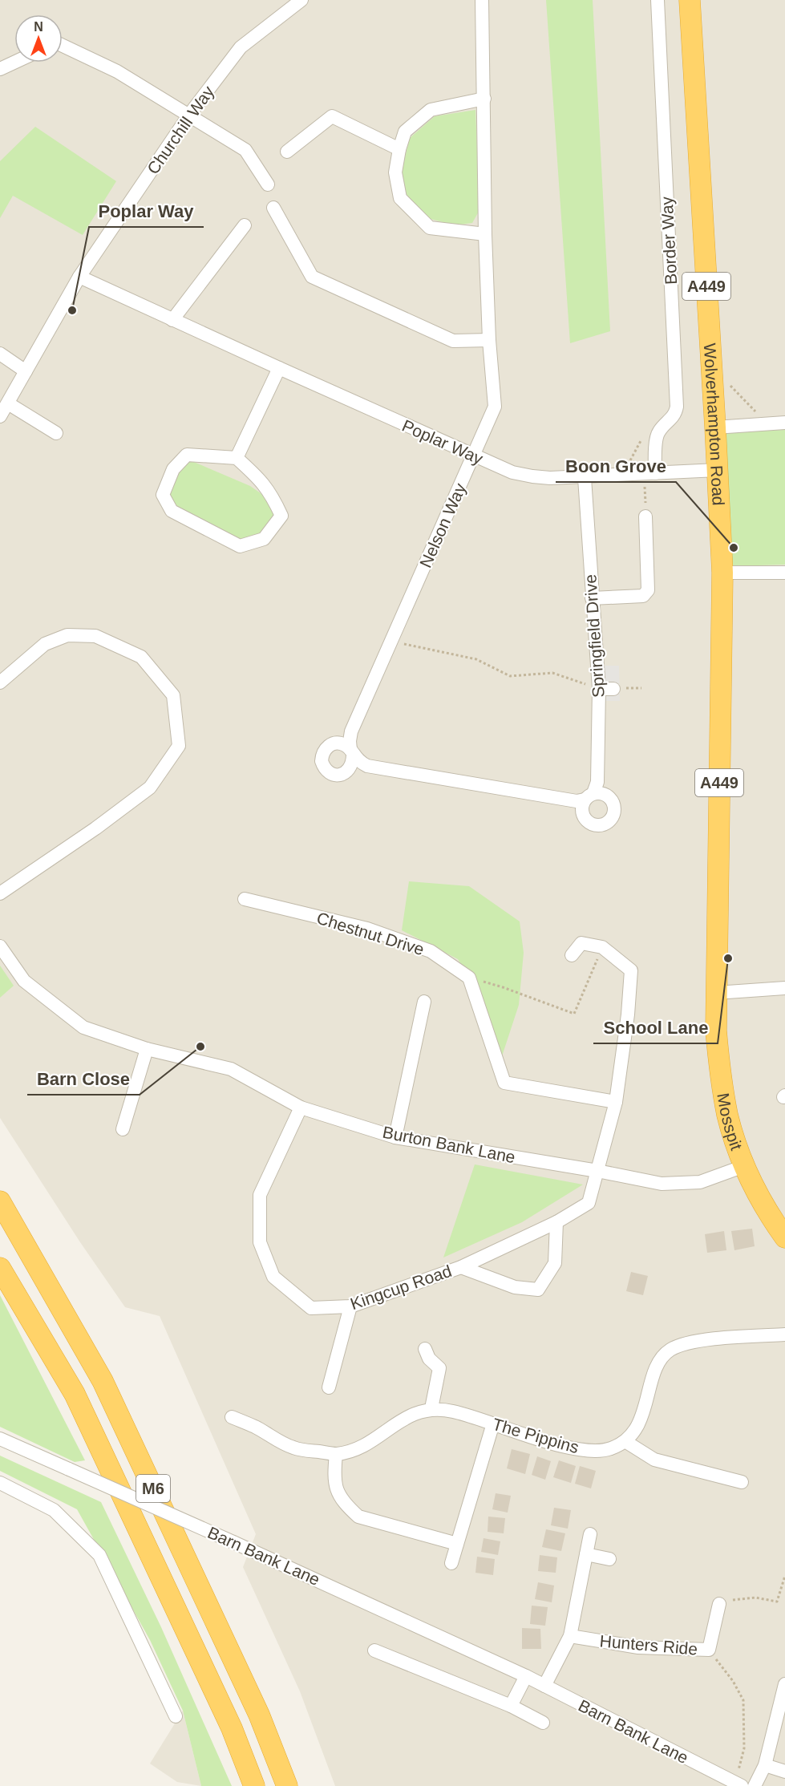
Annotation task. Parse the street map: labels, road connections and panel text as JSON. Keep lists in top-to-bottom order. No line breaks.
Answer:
{"streets":{"highway":["A449","Wolverhampton Road","Mosspit","M6"],"street":["Churchill Way","Border Way","Poplar Way","Nelson Way","Springfield Drive","Chestnut Drive","Burton Bank Lane","Kingcup Road","The Pippins","Barn Bank Lane","Hunters Ride"]},"crossings":[["Churchill Way","Poplar Way"],["Border Way","Poplar Way"],["Wolverhampton Road","Poplar Way"],["Wolverhampton Road","Mosspit"],["Poplar Way","Nelson Way"],["Poplar Way","Springfield Drive"],["Nelson Way","Springfield Drive"],["Mosspit","Burton Bank Lane"],["Burton Bank Lane","Kingcup Road"]],"places":["Poplar Way","Boon Grove","School Lane","Barn Close"],"north":"top"}
